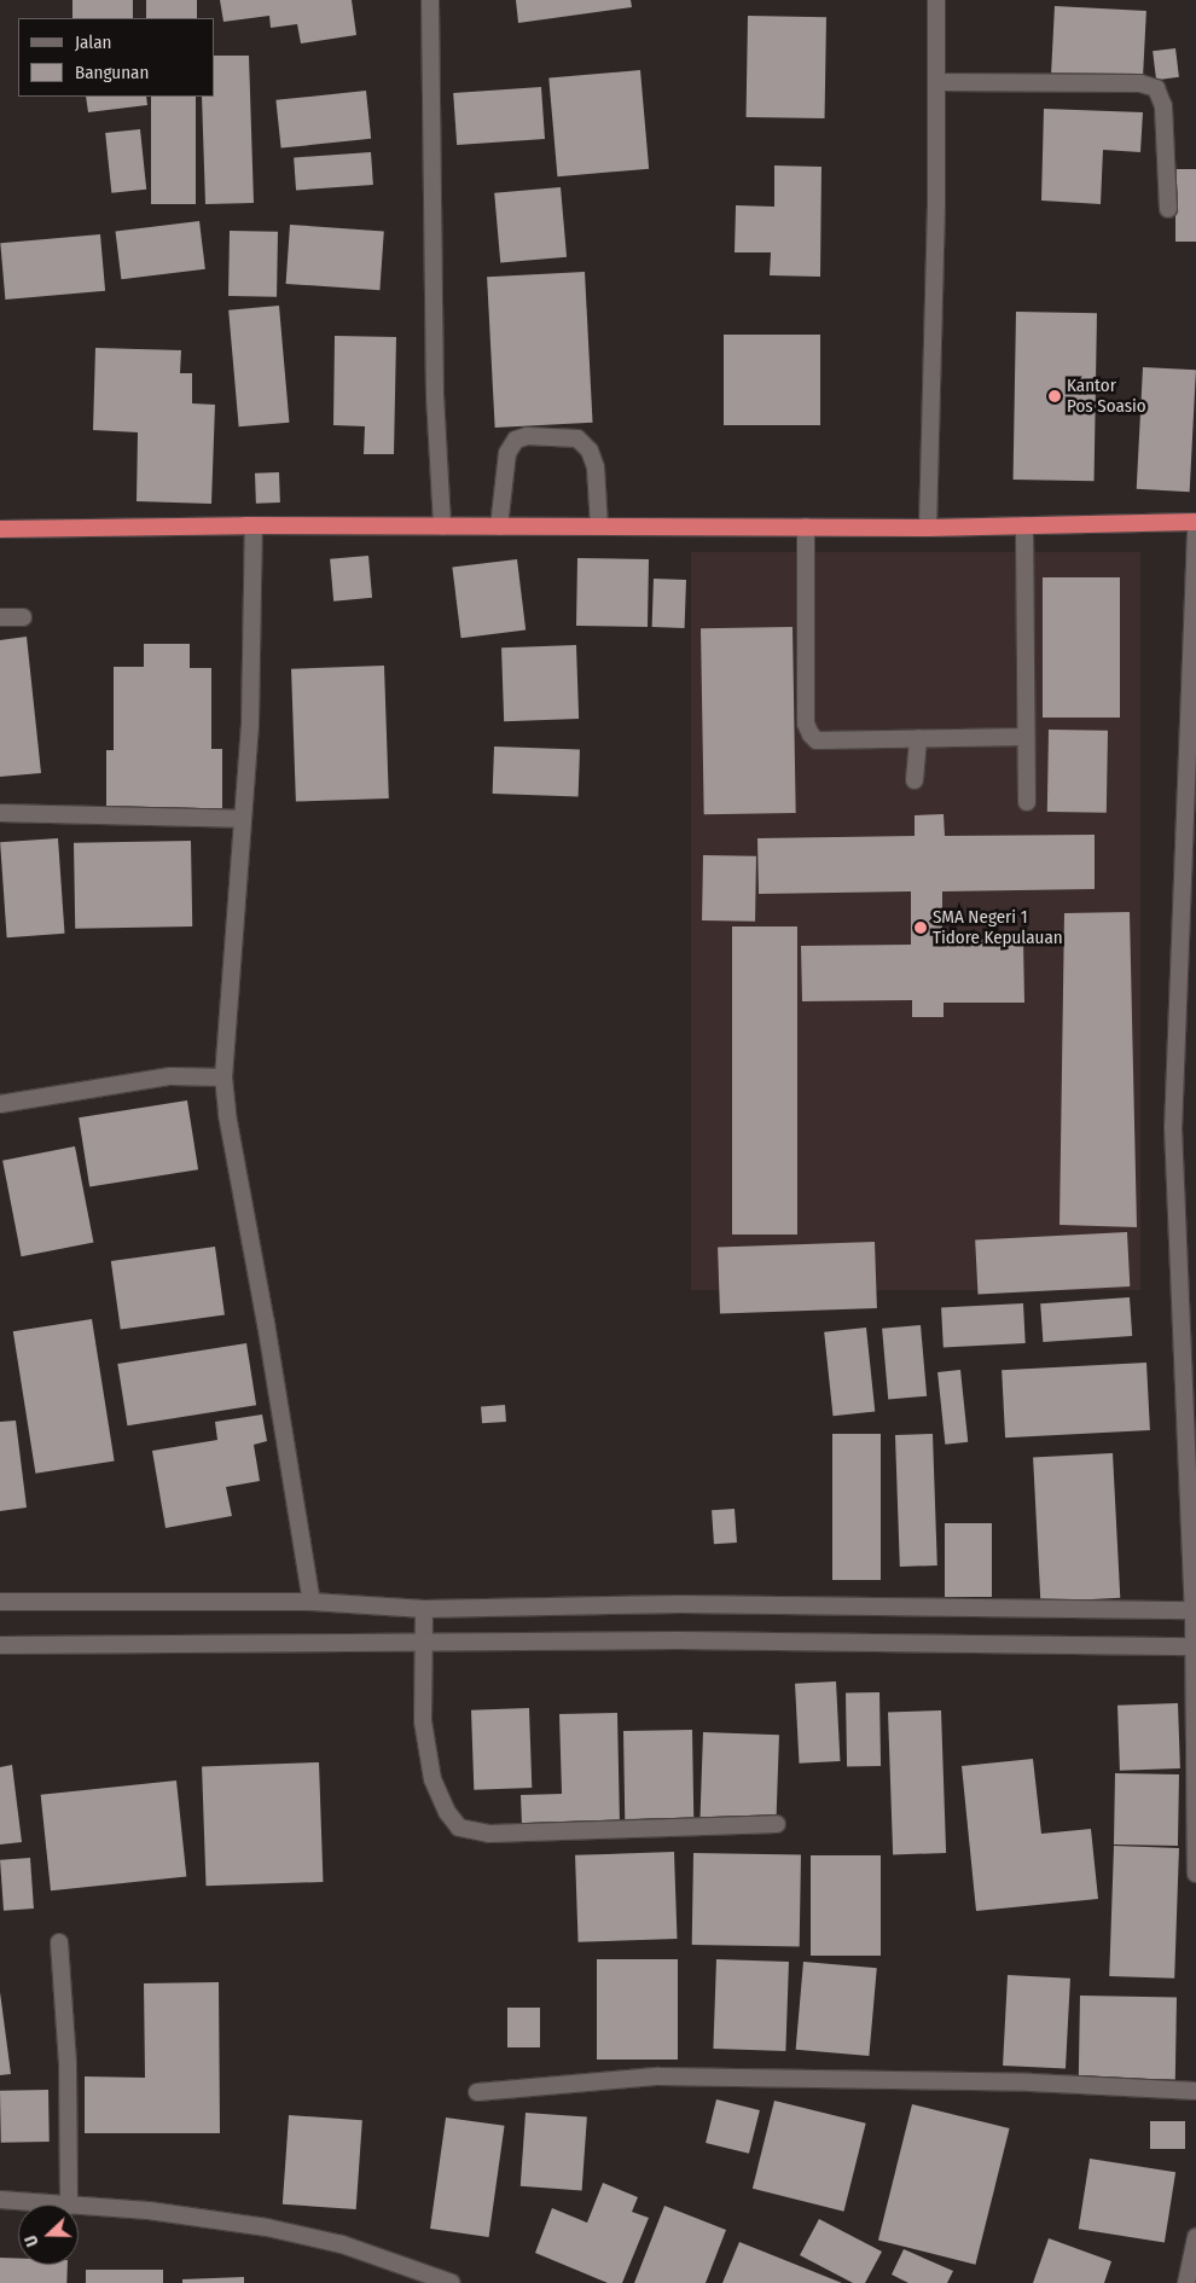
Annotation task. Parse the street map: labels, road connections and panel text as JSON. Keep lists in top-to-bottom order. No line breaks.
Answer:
{"places":["Kantor Pos Soasio","SMA Negeri 1 Tidore Kepulauan"],"legend":["Jalan","Bangunan"],"north":"left"}
